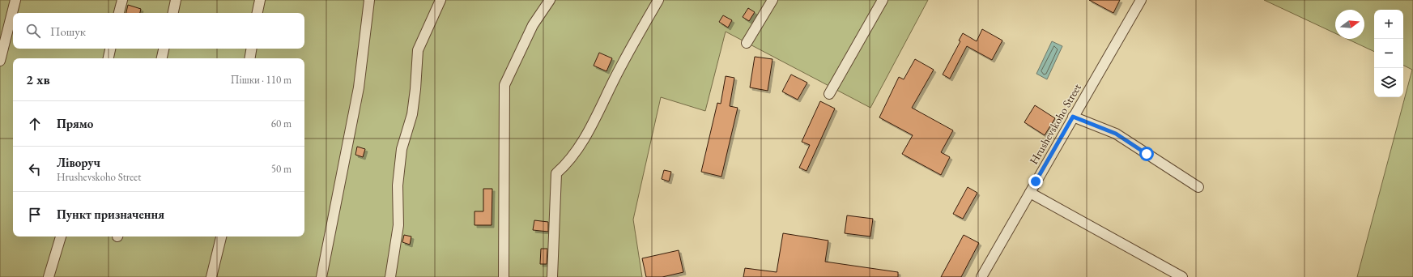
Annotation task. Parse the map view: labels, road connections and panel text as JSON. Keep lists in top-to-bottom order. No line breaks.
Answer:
{"streets":{"street":["Hrushevskoho Street"]},"north":"right","page":{"map_buttons":["+","−"],"search":"Пошук","heading":["2 хв","Пішки · 110 m"],"list":[["Прямо","60 m"],["Ліворуч","Hrushevskoho Street","50 m"],"Пункт призначення"]}}
